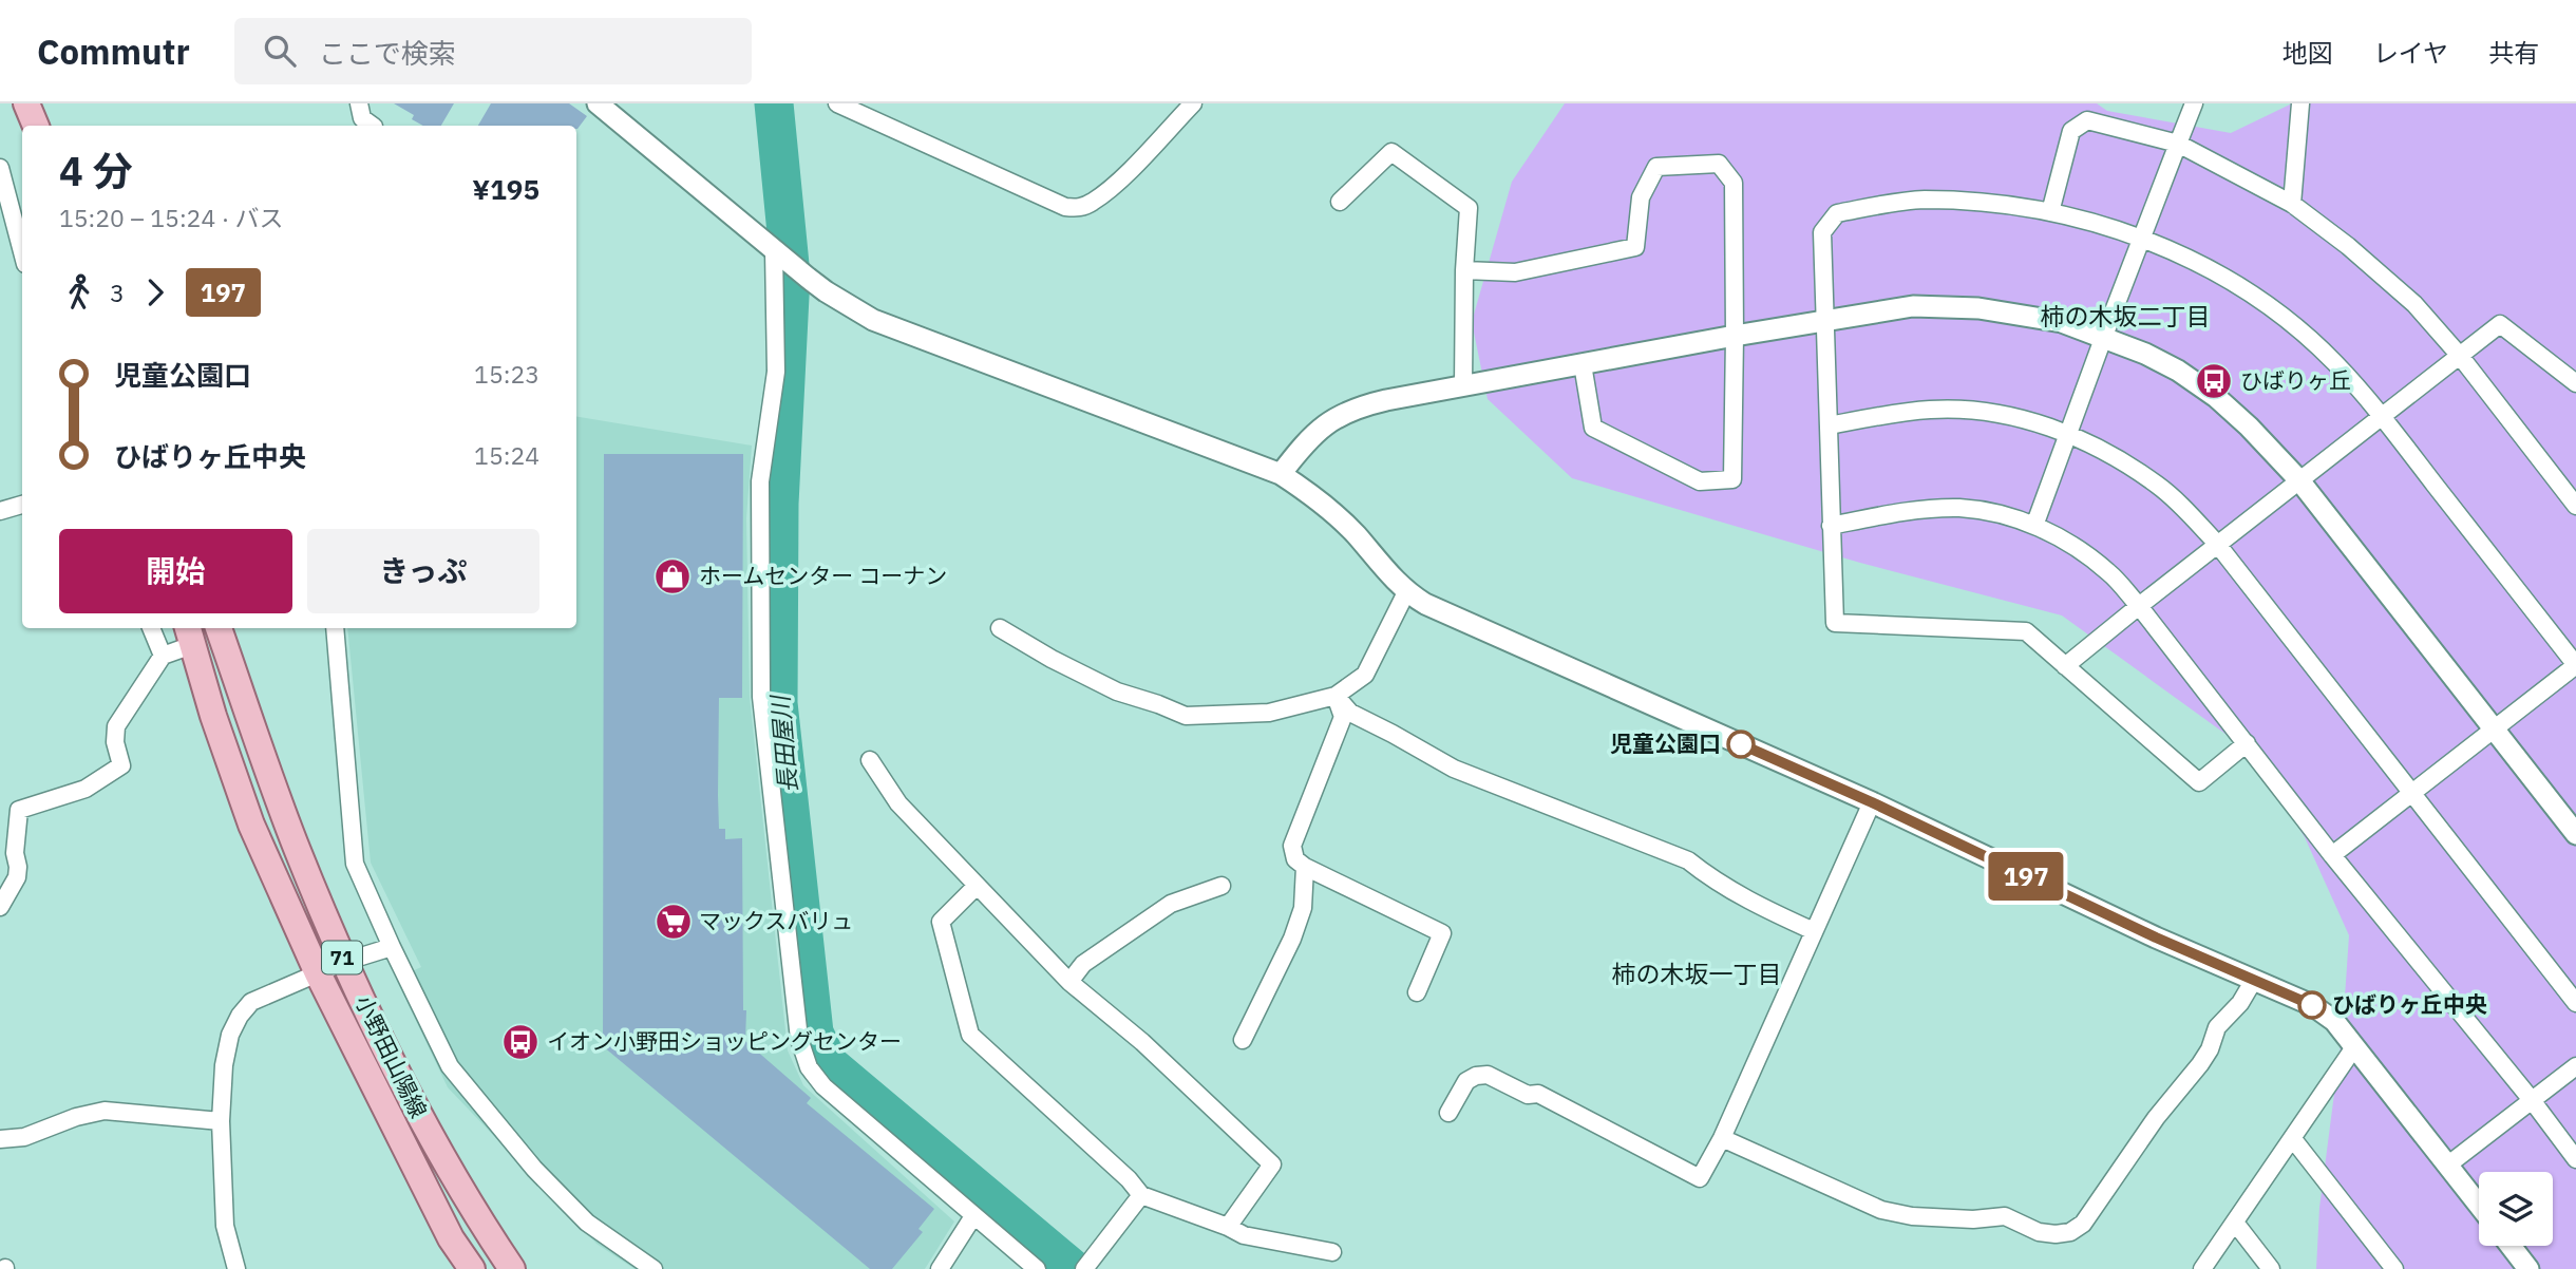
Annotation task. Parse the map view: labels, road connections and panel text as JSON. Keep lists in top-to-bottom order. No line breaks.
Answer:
{"streets":{"main road":["71","小野田山陽線"]},"districts":["柿の木坂二丁目","柿の木坂一丁目"],"water":["長田屋川"],"places":{"bus stop":["ひばりヶ丘","イオン小野田ショッピングセンター"],"shop":["ホームセンター コーナン"],"other":["児童公園口","ひばりヶ丘中央"],"supermarket":["マックスバリュ"]},"lines":["bus line 197"],"page":{"header":"Commutr","search":"ここで検索","nav":["地図","レイヤ","共有"],"on_map":"197","heading":["4 分","15:20 – 15:24 · バス","¥195"],"legs":["3","197"],"list":[{"name":"児童公園口","value":"15:23"},{"name":"ひばりヶ丘中央","value":"15:24"}],"buttons":["開始","きっぷ"]}}
